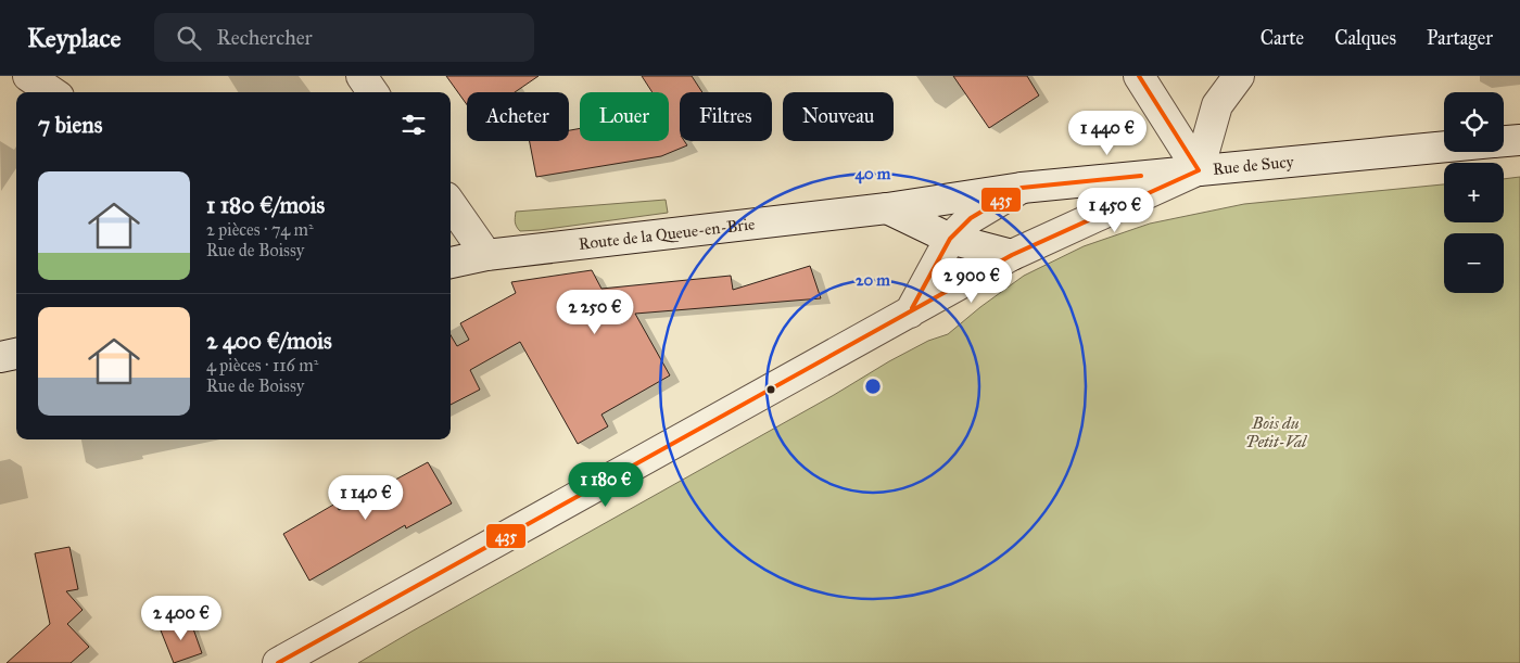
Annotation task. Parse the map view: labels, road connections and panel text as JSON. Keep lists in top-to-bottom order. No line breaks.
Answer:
{"streets":{"street":["Rue de Sucy","Route de la Queue-en-Brie"]},"crossings":[["Rue de Sucy","Route de la Queue-en-Brie"]],"parks":["Bois du Petit-Val"],"lines":["transit line 435"],"page":{"header":"Keyplace","search":"Rechercher","nav":["Carte","Calques","Partager"],"map_buttons":["+","−"],"chip":["Acheter","Louer","Filtres","Nouveau"],"heading":"7 biens","price":["1 440 €","1 450 €","2 900 €","2 250 €","1 180 €","1 140 €","2 400 €"],"list":[{"name":"1 180 €/mois","note":"2 pièces · 74 m² · Rue de Boissy"},{"name":"2 400 €/mois","note":"4 pièces · 116 m² · Rue de Boissy"}]},"rings":["40 m","20 m"]}
